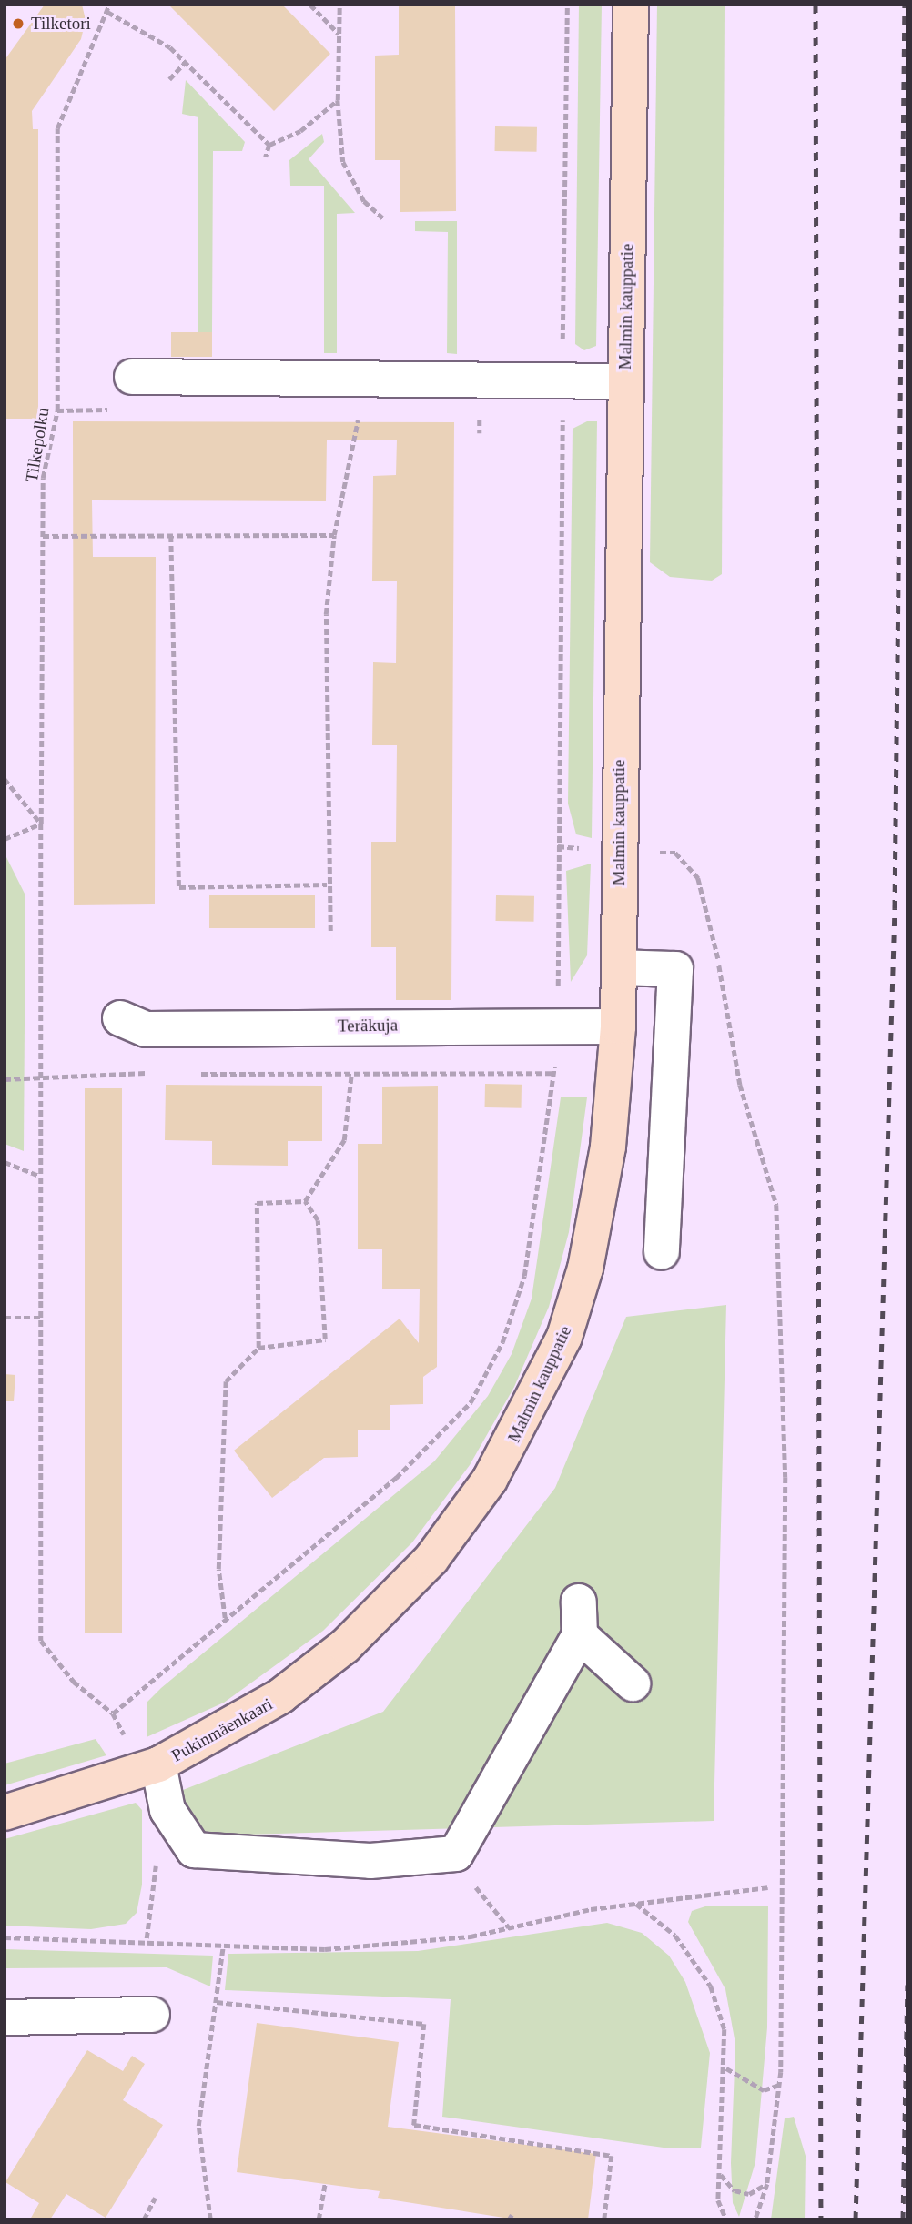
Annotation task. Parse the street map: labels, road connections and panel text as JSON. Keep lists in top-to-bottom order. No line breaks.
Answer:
{"streets":{"main road":["Malmin kauppatie","Pukinmäenkaari"],"street":["Teräkuja"],"path":["Tilkepolku"]},"crossings":[["Malmin kauppatie","Teräkuja"],["Malmin kauppatie","Pukinmäenkaari"]],"places":["Tilketori"]}
